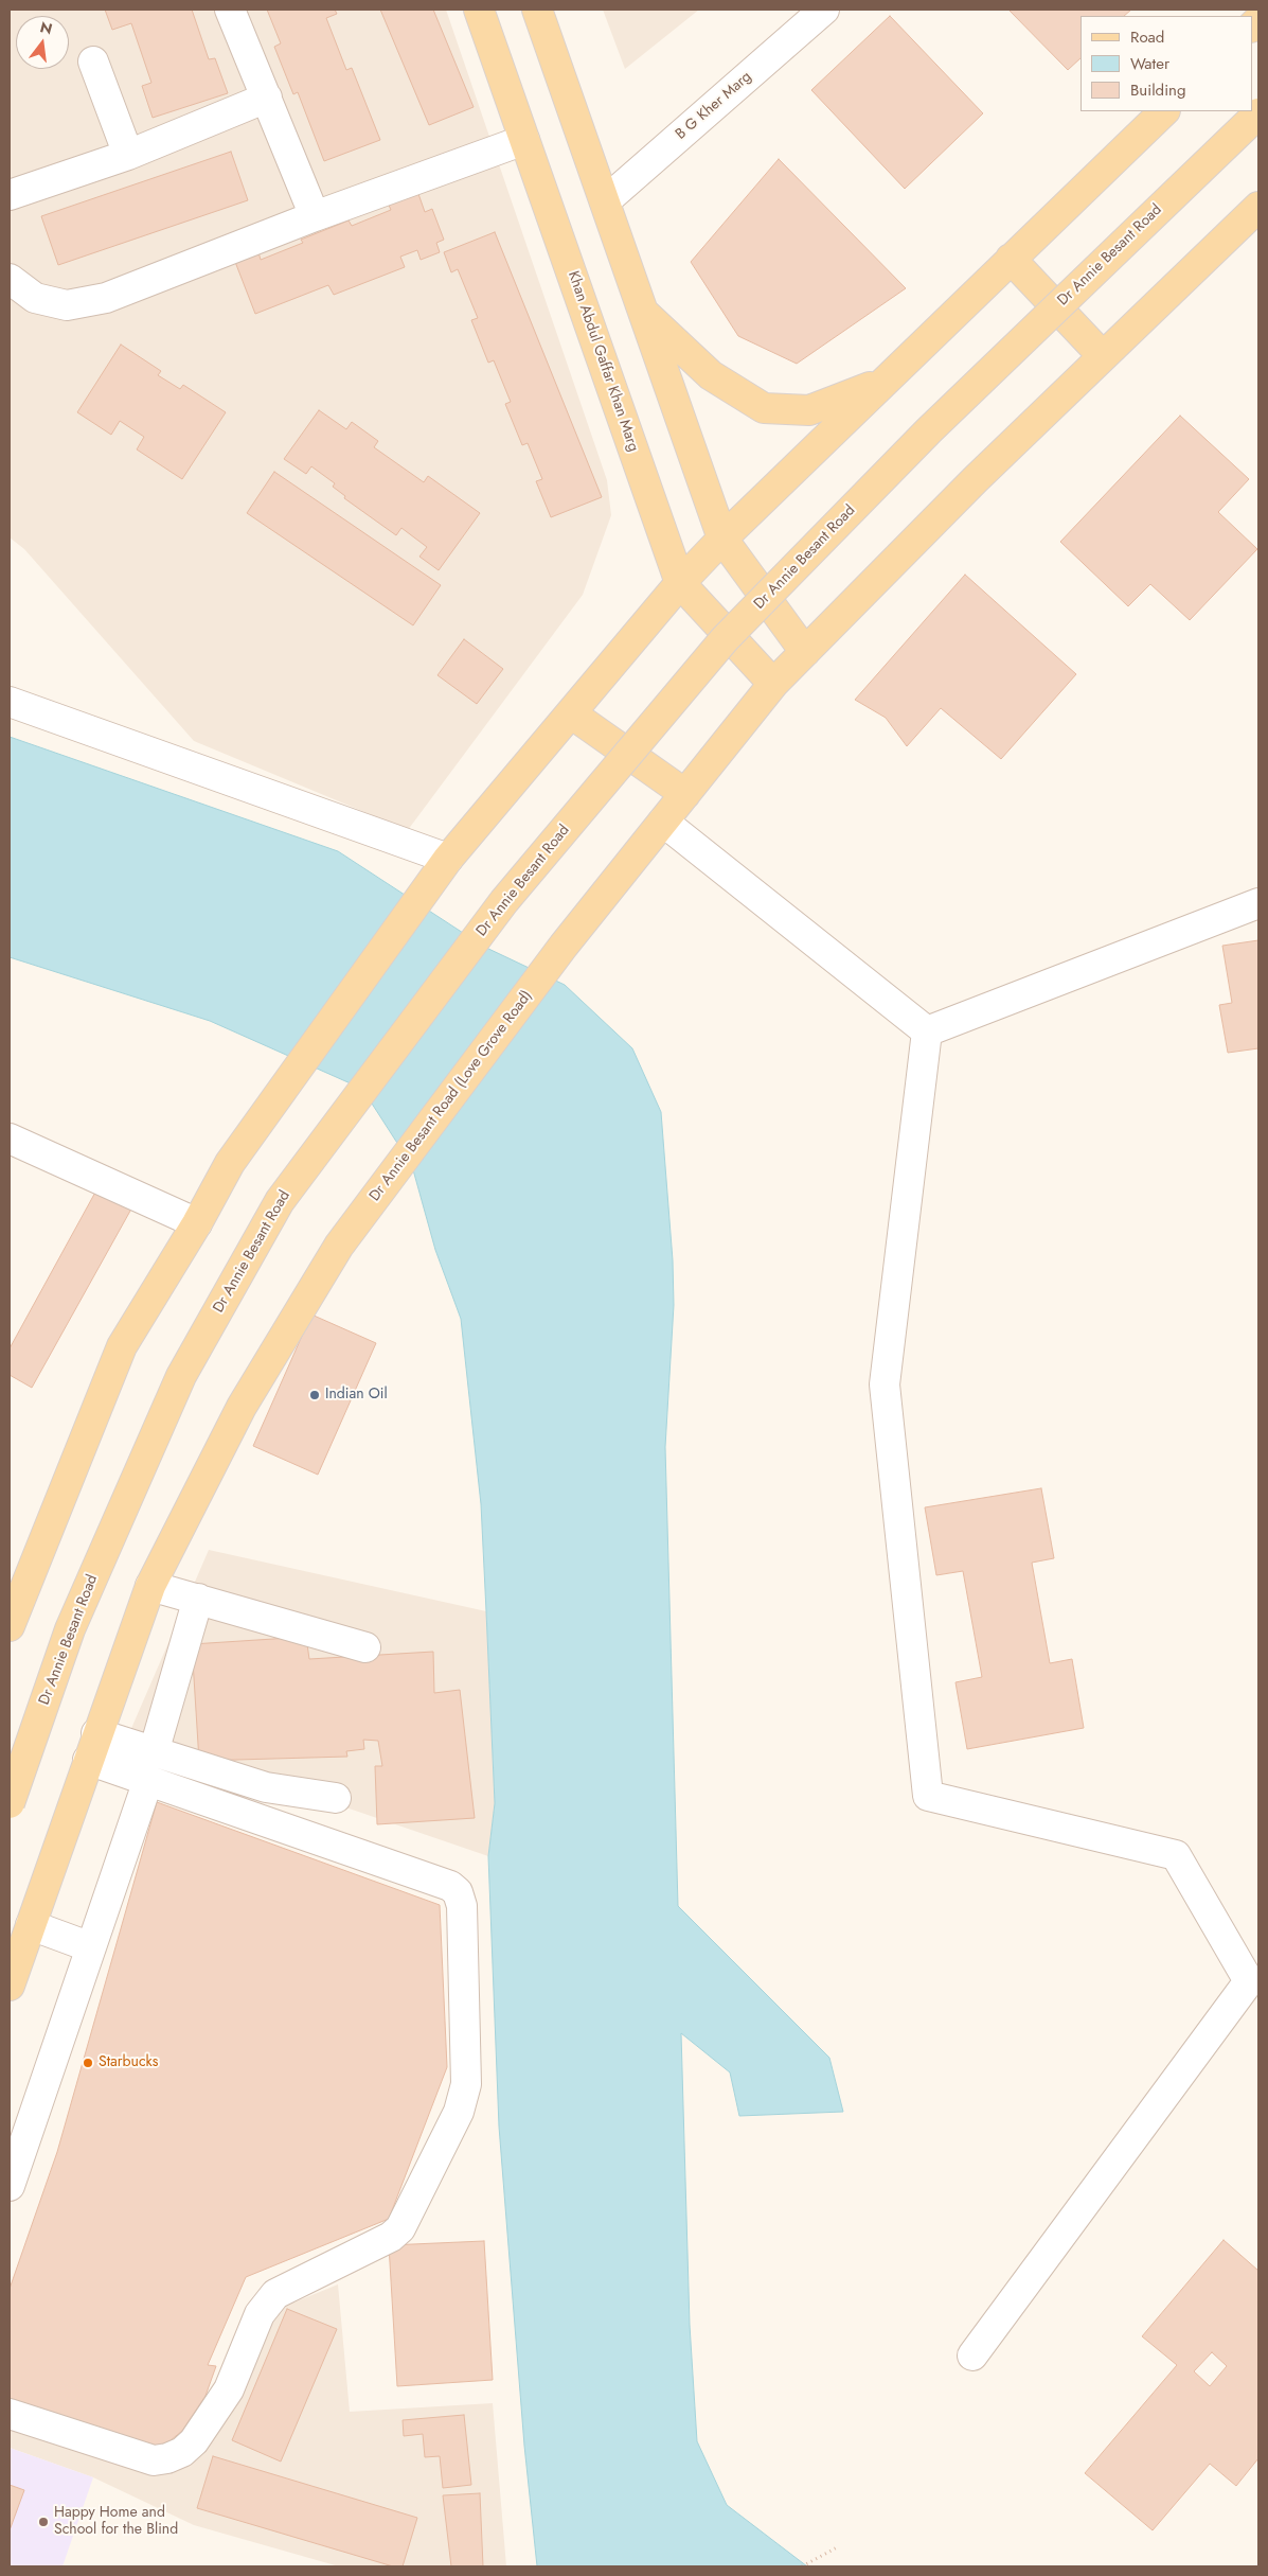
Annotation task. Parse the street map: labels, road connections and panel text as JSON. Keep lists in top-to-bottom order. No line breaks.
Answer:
{"streets":{"main road":["Dr Annie Besant Road","Khan Abdul Gaffar Khan Marg","Dr Annie Besant Road (Love Grove Road)"],"street":["B G Kher Marg"]},"places":["Indian Oil","Starbucks","Happy Home and School for the Blind"],"legend":["Road","Water","Building"],"north":"top"}
